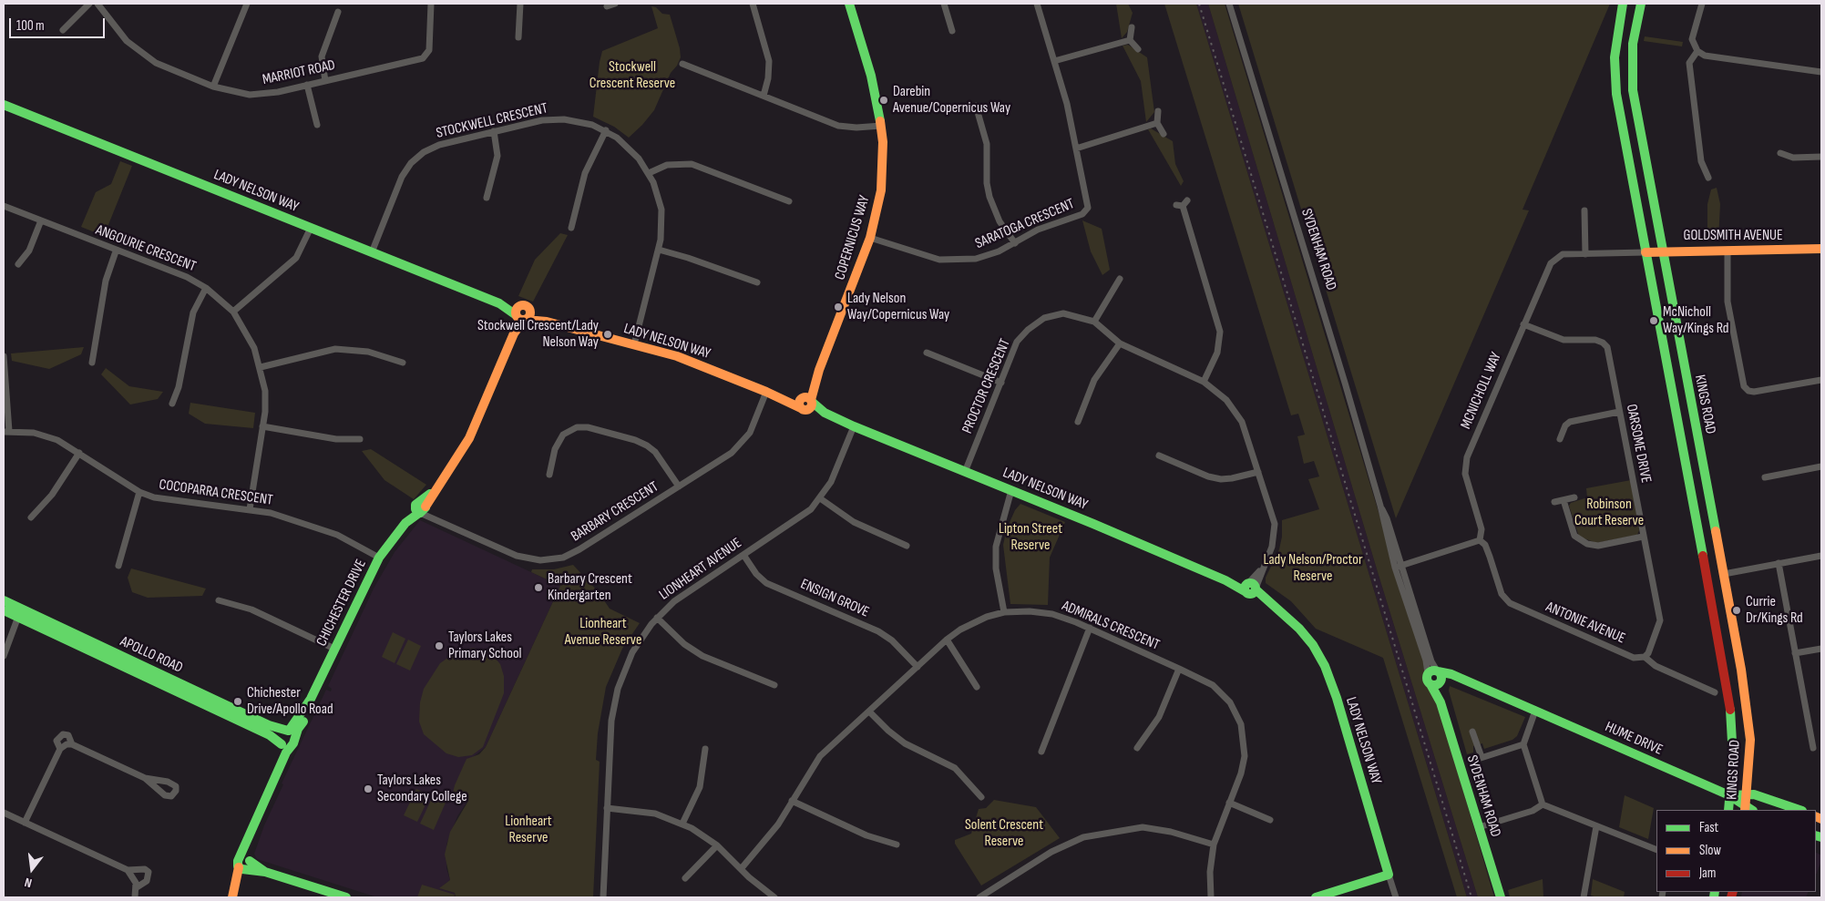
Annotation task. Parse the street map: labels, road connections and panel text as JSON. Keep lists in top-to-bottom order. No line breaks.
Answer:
{"streets":{"street":["MARRIOT ROAD","STOCKWELL CRESCENT","LADY NELSON WAY","SARATOGA CRESCENT","GOLDSMITH AVENUE","COPERNICUS WAY","ANGOURIE CRESCENT","SYDENHAM ROAD","PROCTOR CRESCENT","MCNICHOLL WAY","KINGS ROAD","OARSOME DRIVE","COCOPARRA CRESCENT","BARBARY CRESCENT","LIONHEART AVENUE","ENSIGN GROVE","CHICHESTER DRIVE","ANTONIE AVENUE","ADMIRALS CRESCENT","APOLLO ROAD","HUME DRIVE"]},"crossings":[["STOCKWELL CRESCENT","LADY NELSON WAY"],["LADY NELSON WAY","COPERNICUS WAY"],["LADY NELSON WAY","PROCTOR CRESCENT"],["LADY NELSON WAY","BARBARY CRESCENT"],["LADY NELSON WAY","LIONHEART AVENUE"],["LADY NELSON WAY","CHICHESTER DRIVE"],["SARATOGA CRESCENT","COPERNICUS WAY"],["GOLDSMITH AVENUE","MCNICHOLL WAY"],["GOLDSMITH AVENUE","KINGS ROAD"],["ANGOURIE CRESCENT","COCOPARRA CRESCENT"],["SYDENHAM ROAD","HUME DRIVE"],["MCNICHOLL WAY","KINGS ROAD"],["MCNICHOLL WAY","OARSOME DRIVE"],["MCNICHOLL WAY","ANTONIE AVENUE"],["KINGS ROAD","HUME DRIVE"],["OARSOME DRIVE","ANTONIE AVENUE"],["COCOPARRA CRESCENT","CHICHESTER DRIVE"],["BARBARY CRESCENT","CHICHESTER DRIVE"],["LIONHEART AVENUE","ENSIGN GROVE"],["ENSIGN GROVE","ADMIRALS CRESCENT"],["CHICHESTER DRIVE","APOLLO ROAD"]],"parks":["Stockwell Crescent Reserve","Robinson Court Reserve","Lipton Street Reserve","Lady Nelson/Proctor Reserve","Lionheart Avenue Reserve","Lionheart Reserve","Solent Crescent Reserve"],"places":["Darebin Avenue/Copernicus Way","Lady Nelson Way/Copernicus Way","McNicholl Way/Kings Rd","Stockwell Crescent/Lady Nelson Way","Barbary Crescent Kindergarten","Currie Dr/Kings Rd","Taylors Lakes Primary School","Chichester Drive/Apollo Road","Taylors Lakes Secondary College"],"legend":["Fast","Slow","Jam"],"scale_bar":"100 m","north":"bottom"}
